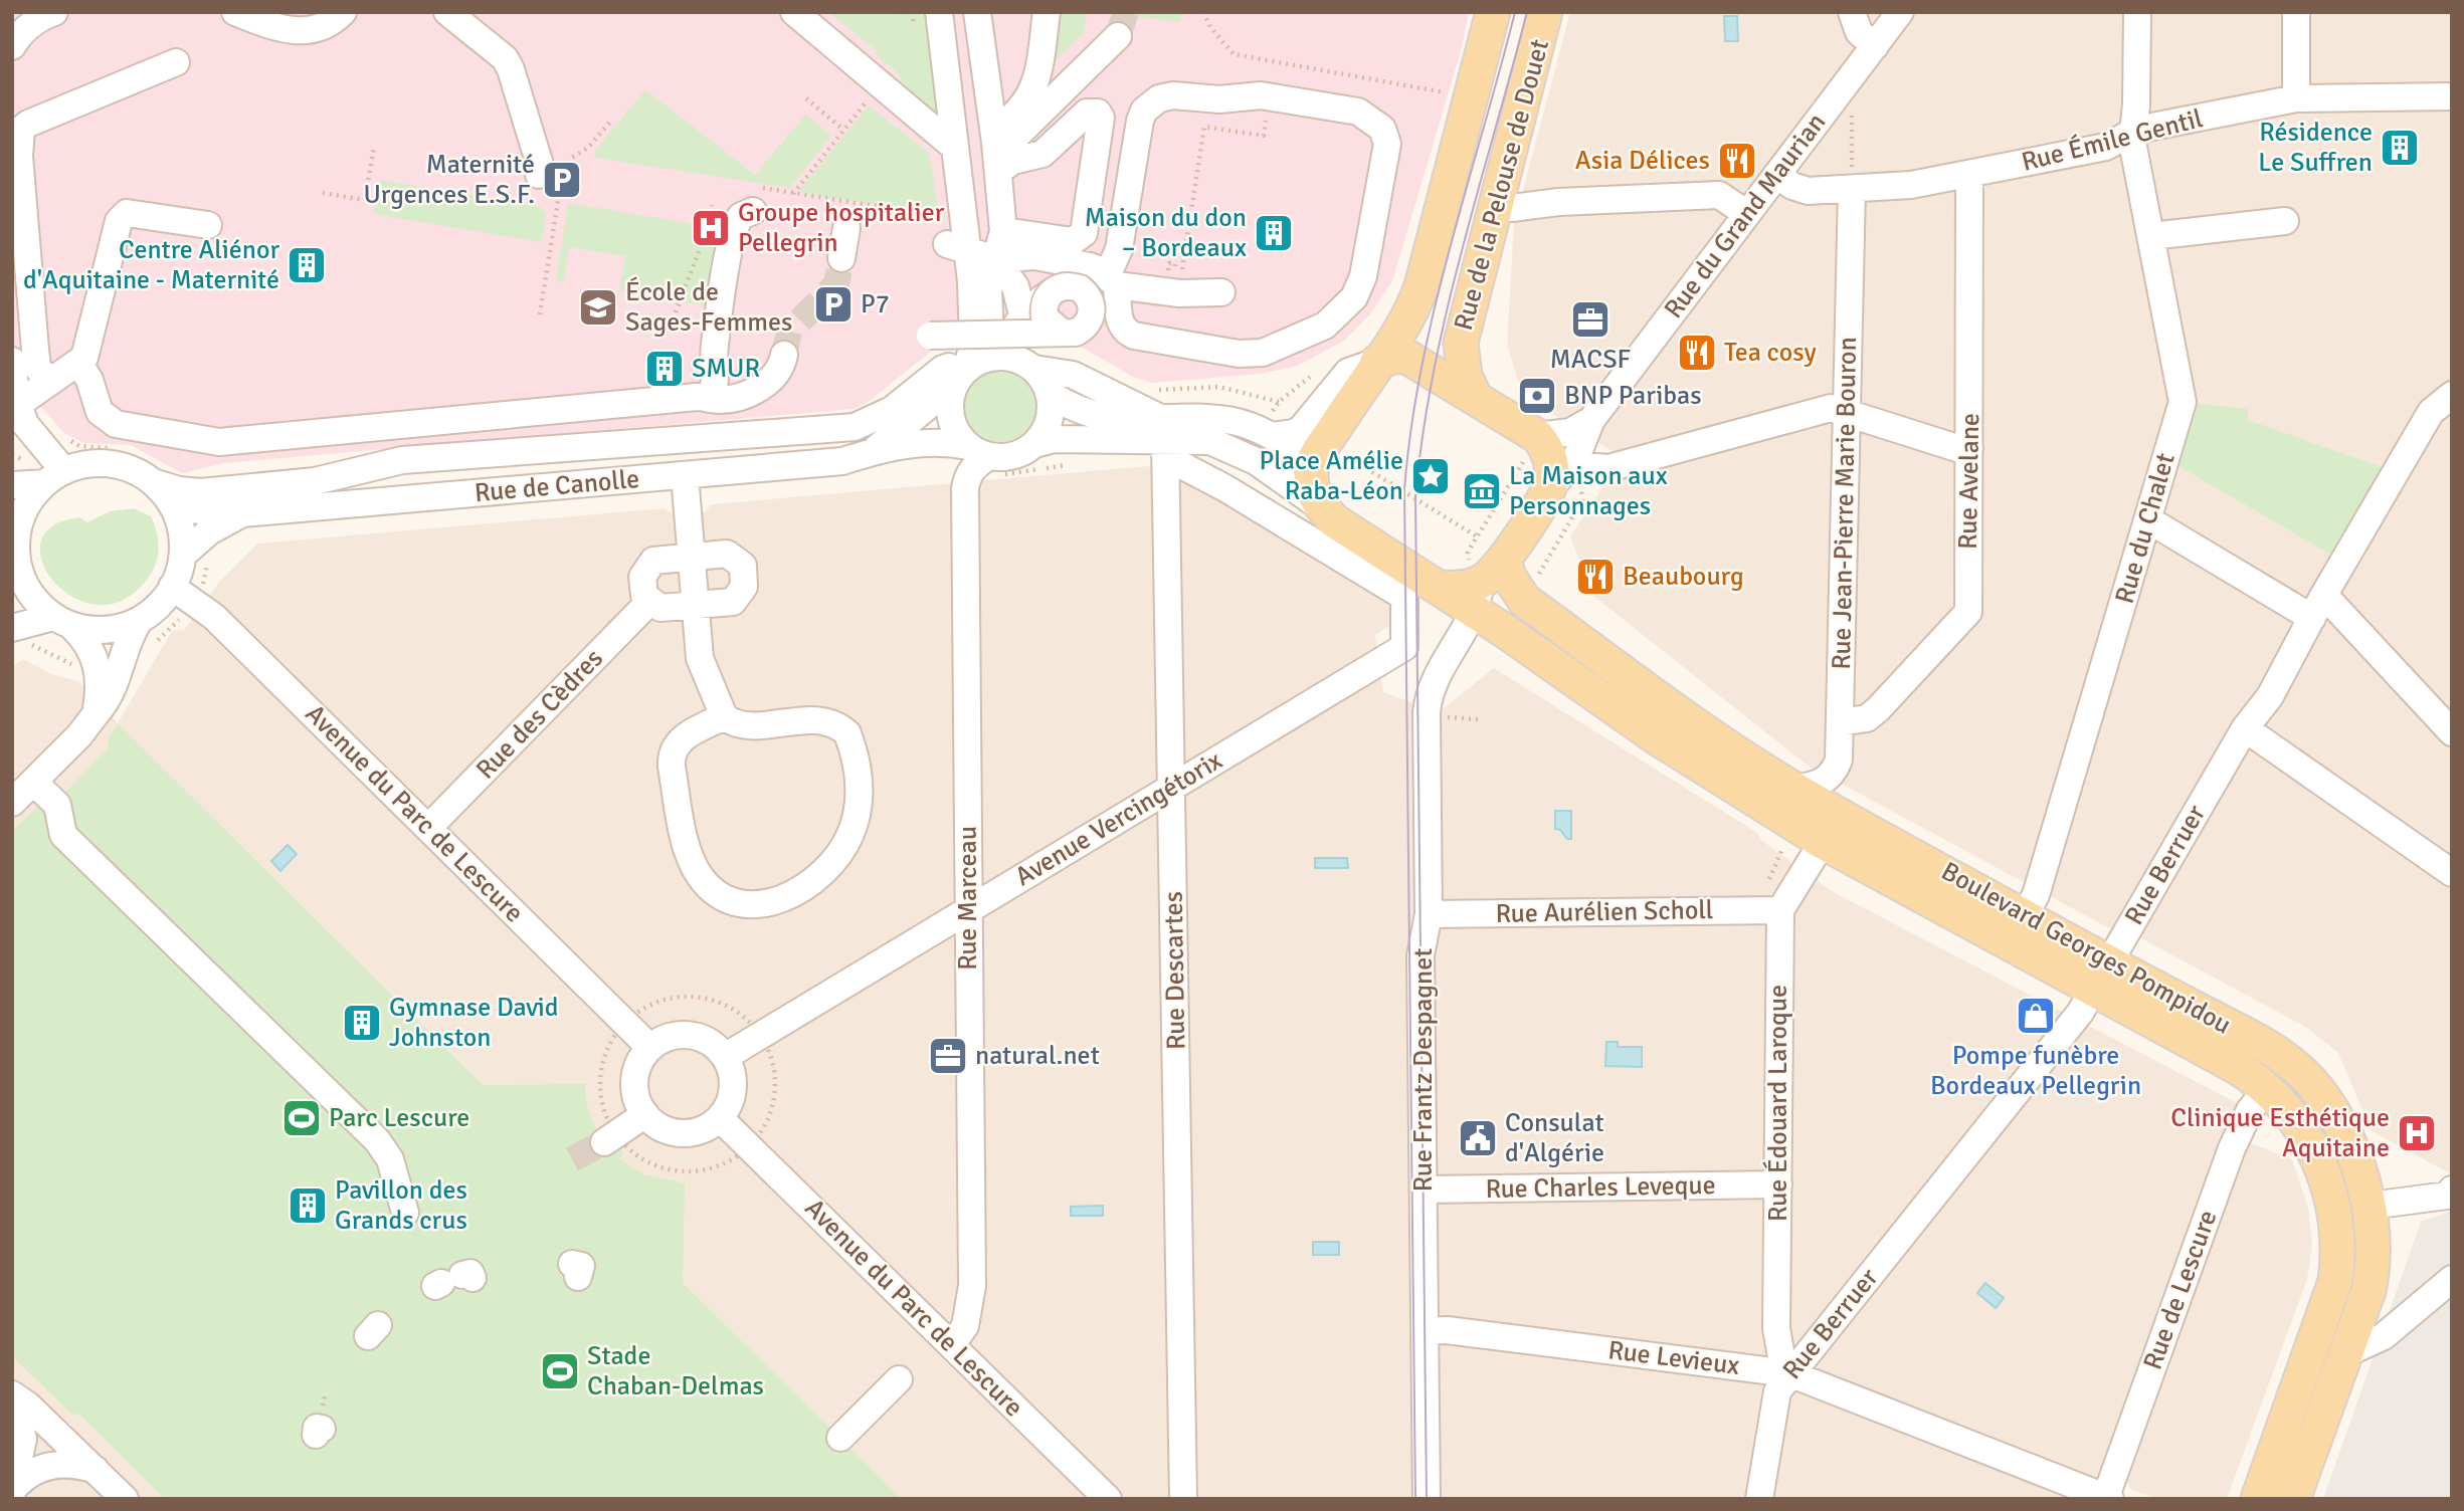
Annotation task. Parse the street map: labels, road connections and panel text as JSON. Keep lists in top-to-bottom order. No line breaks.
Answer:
{"streets":{"main road":["Rue de la Pelouse de Douet","Boulevard Georges Pompidou"],"street":["Rue Émile Gentil","Rue du Grand Maurian","Rue Avelane","Rue de Canolle","Rue Jean-Pierre Marie Bouron","Rue du Chalet","Rue des Cèdres","Avenue du Parc de Lescure","Avenue Vercingétorix","Rue Berruer","Rue Marceau","Rue Aurélien Scholl","Rue Descartes","Rue Frantz Despagnet","Rue Édouard Laroque","Rue Charles Leveque","Rue de Lescure","Rue Levieux"]},"crossings":[["Rue Émile Gentil","Rue du Grand Maurian"],["Rue Émile Gentil","Rue Avelane"],["Rue Émile Gentil","Rue Jean-Pierre Marie Bouron"],["Rue Émile Gentil","Rue du Chalet"],["Rue Avelane","Rue Jean-Pierre Marie Bouron"],["Rue de Canolle","Avenue du Parc de Lescure"],["Rue Jean-Pierre Marie Bouron","Boulevard Georges Pompidou"],["Rue du Chalet","Boulevard Georges Pompidou"],["Rue des Cèdres","Avenue du Parc de Lescure"],["Avenue du Parc de Lescure","Avenue Vercingétorix"],["Avenue du Parc de Lescure","Rue Marceau"],["Avenue Vercingétorix","Rue Marceau"],["Avenue Vercingétorix","Rue Descartes"],["Rue Berruer","Boulevard Georges Pompidou"],["Rue Berruer","Rue Édouard Laroque"],["Rue Berruer","Rue Levieux"],["Rue Aurélien Scholl","Rue Frantz Despagnet"],["Rue Aurélien Scholl","Rue Édouard Laroque"],["Boulevard Georges Pompidou","Rue Frantz Despagnet"],["Boulevard Georges Pompidou","Rue de Lescure"],["Rue Frantz Despagnet","Rue Charles Leveque"],["Rue Frantz Despagnet","Rue Levieux"],["Rue Édouard Laroque","Rue Charles Leveque"],["Rue Édouard Laroque","Rue Levieux"],["Rue de Lescure","Rue Levieux"]],"places":{"building":["Résidence Le Suffren","Maison du don – Bordeaux","Centre Aliénor d'Aquitaine - Maternité","SMUR","Gymnase David Johnston","Pavillon des Grands crus"],"restaurant":["Asia Délices","Tea cosy","Beaubourg"],"parking":["Maternité Urgences E.S.F.","P7"],"hospital":["Groupe hospitalier Pellegrin","Clinique Esthétique Aquitaine"],"school or university":["École de Sages-Femmes"],"office":["MACSF","natural.net"],"bank":["BNP Paribas"],"place":["Place Amélie Raba-Léon"],"museum":["La Maison aux Personnages"],"shop":["Pompe funèbre Bordeaux Pellegrin"],"sports":["Parc Lescure","Stade Chaban-Delmas"],"public building":["Consulat d'Algérie"]}}
